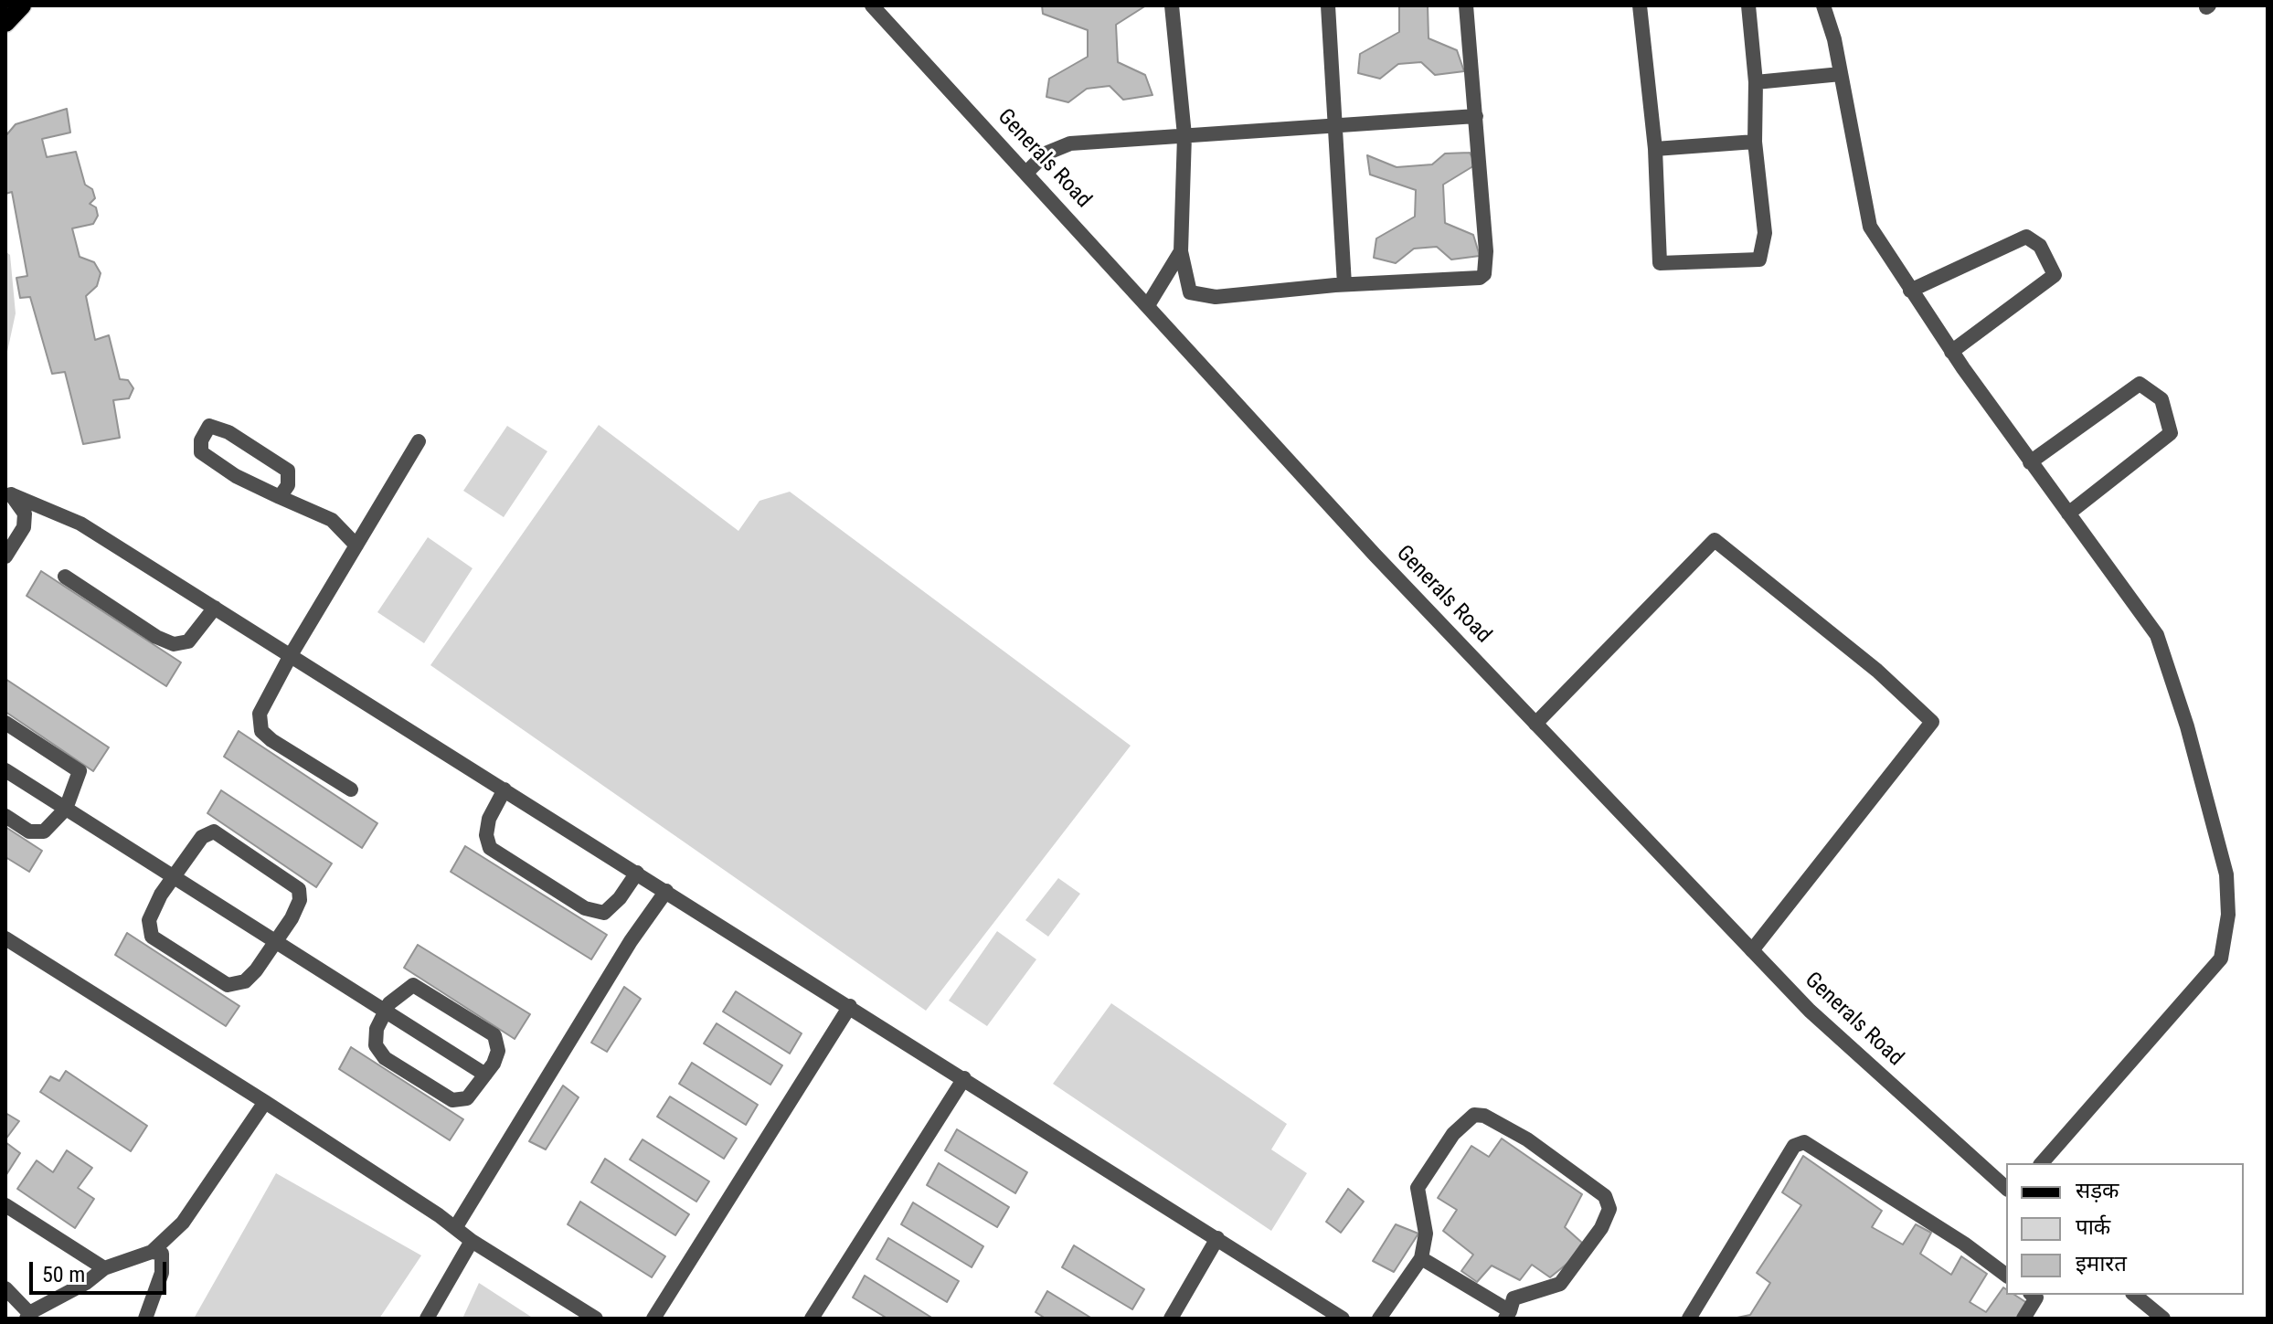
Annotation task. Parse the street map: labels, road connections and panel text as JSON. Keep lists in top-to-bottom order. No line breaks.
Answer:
{"streets":{"street":["Generals Road"]},"legend":["सड़क","पार्क","इमारत"],"scale_bar":"50 m"}
